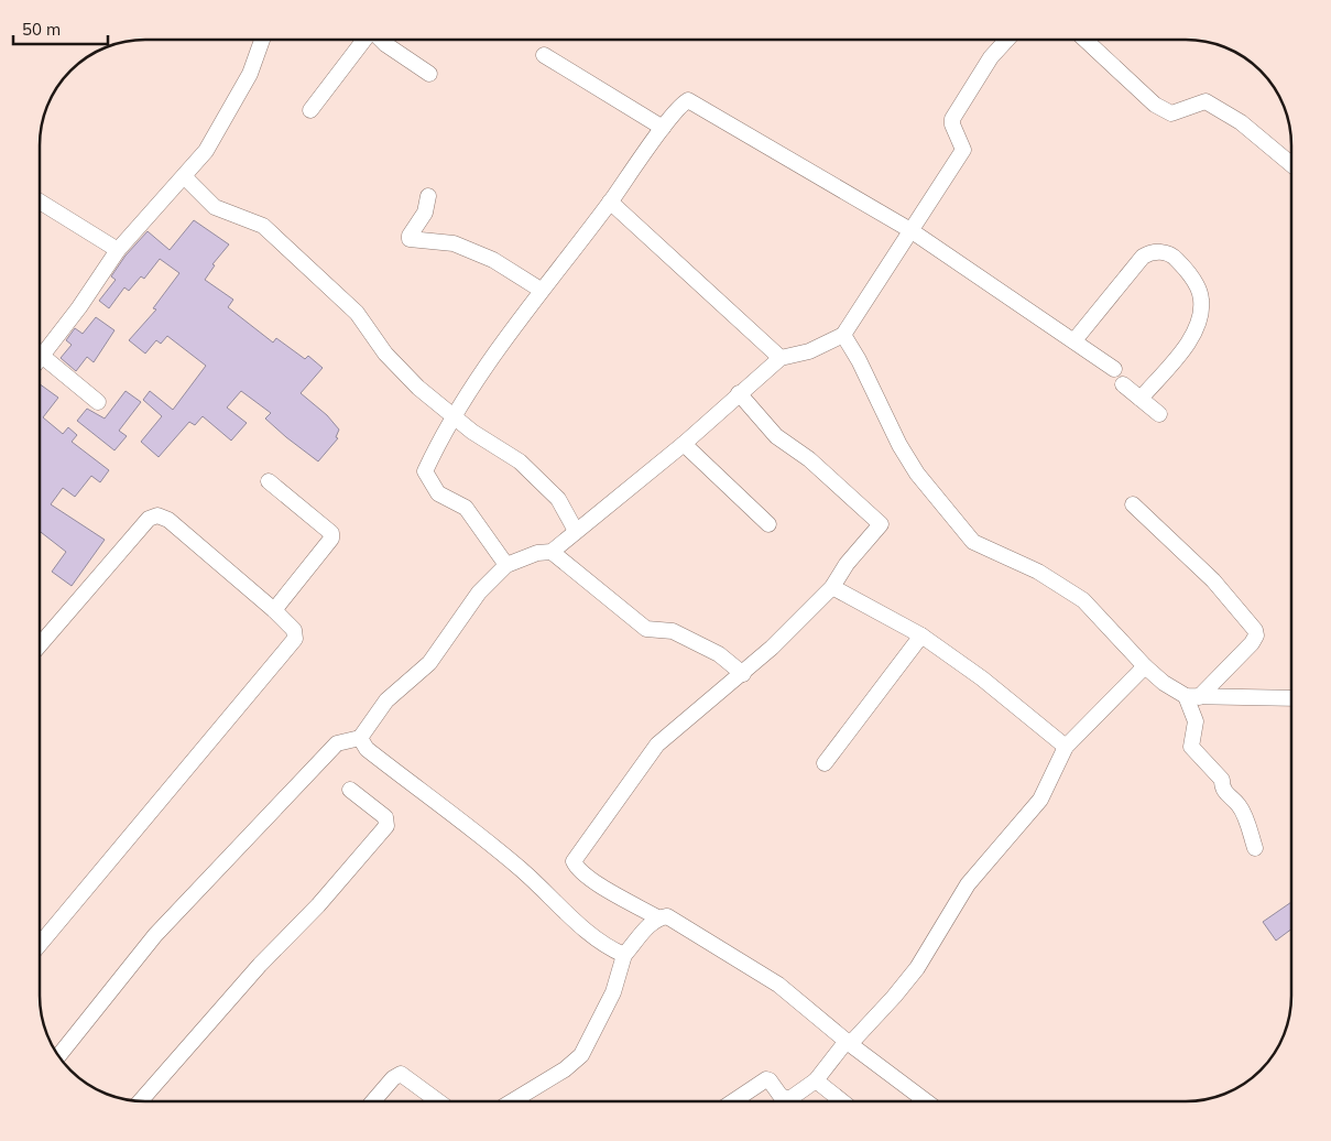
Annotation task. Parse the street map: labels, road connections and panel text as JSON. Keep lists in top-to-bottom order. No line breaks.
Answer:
{"scale_bar":"50 m"}
